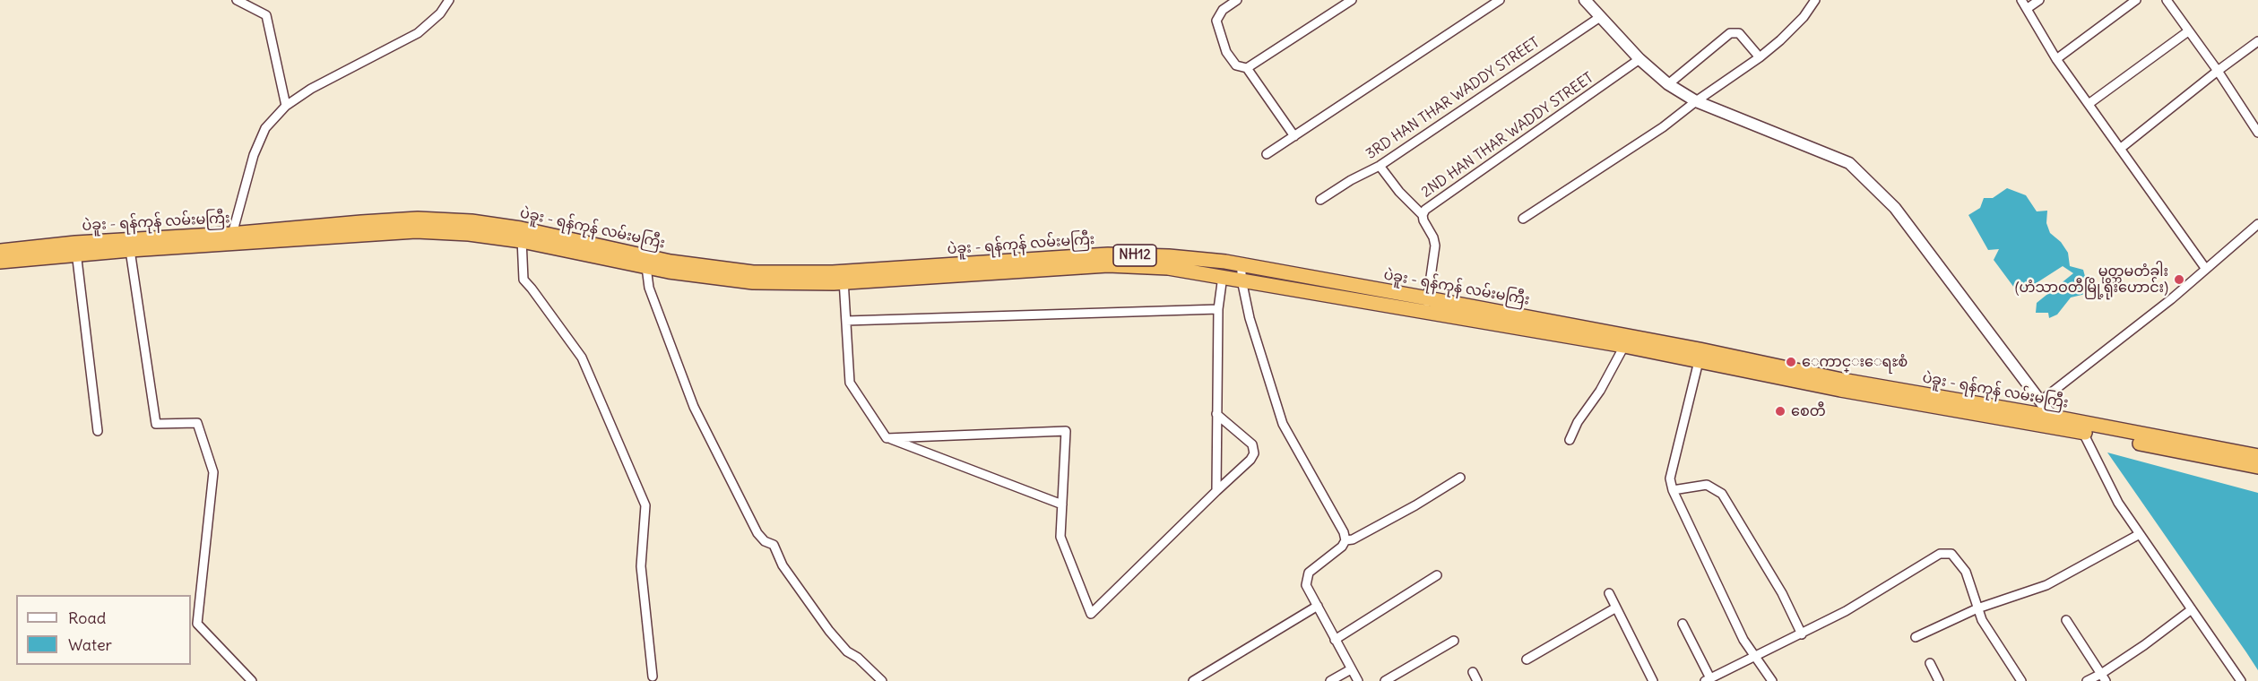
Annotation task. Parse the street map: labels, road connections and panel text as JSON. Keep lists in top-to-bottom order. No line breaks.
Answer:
{"streets":{"highway":["ပဲခူး - ရန်ကုန် လမ်းမကြီး","NH12"],"street":["3RD HAN THAR WADDY STREET","2ND HAN THAR WADDY STREET"]},"crossings":[["2ND HAN THAR WADDY STREET","ပဲခူး - ရန်ကုန် လမ်းမကြီး"]],"places":["မုတ္တမတံခါး (ဟံသာဝတီမြို့ရိုးဟောင်း)","ေကာင္းေရႊစံ","စေတီ"],"legend":["Road","Water"]}
